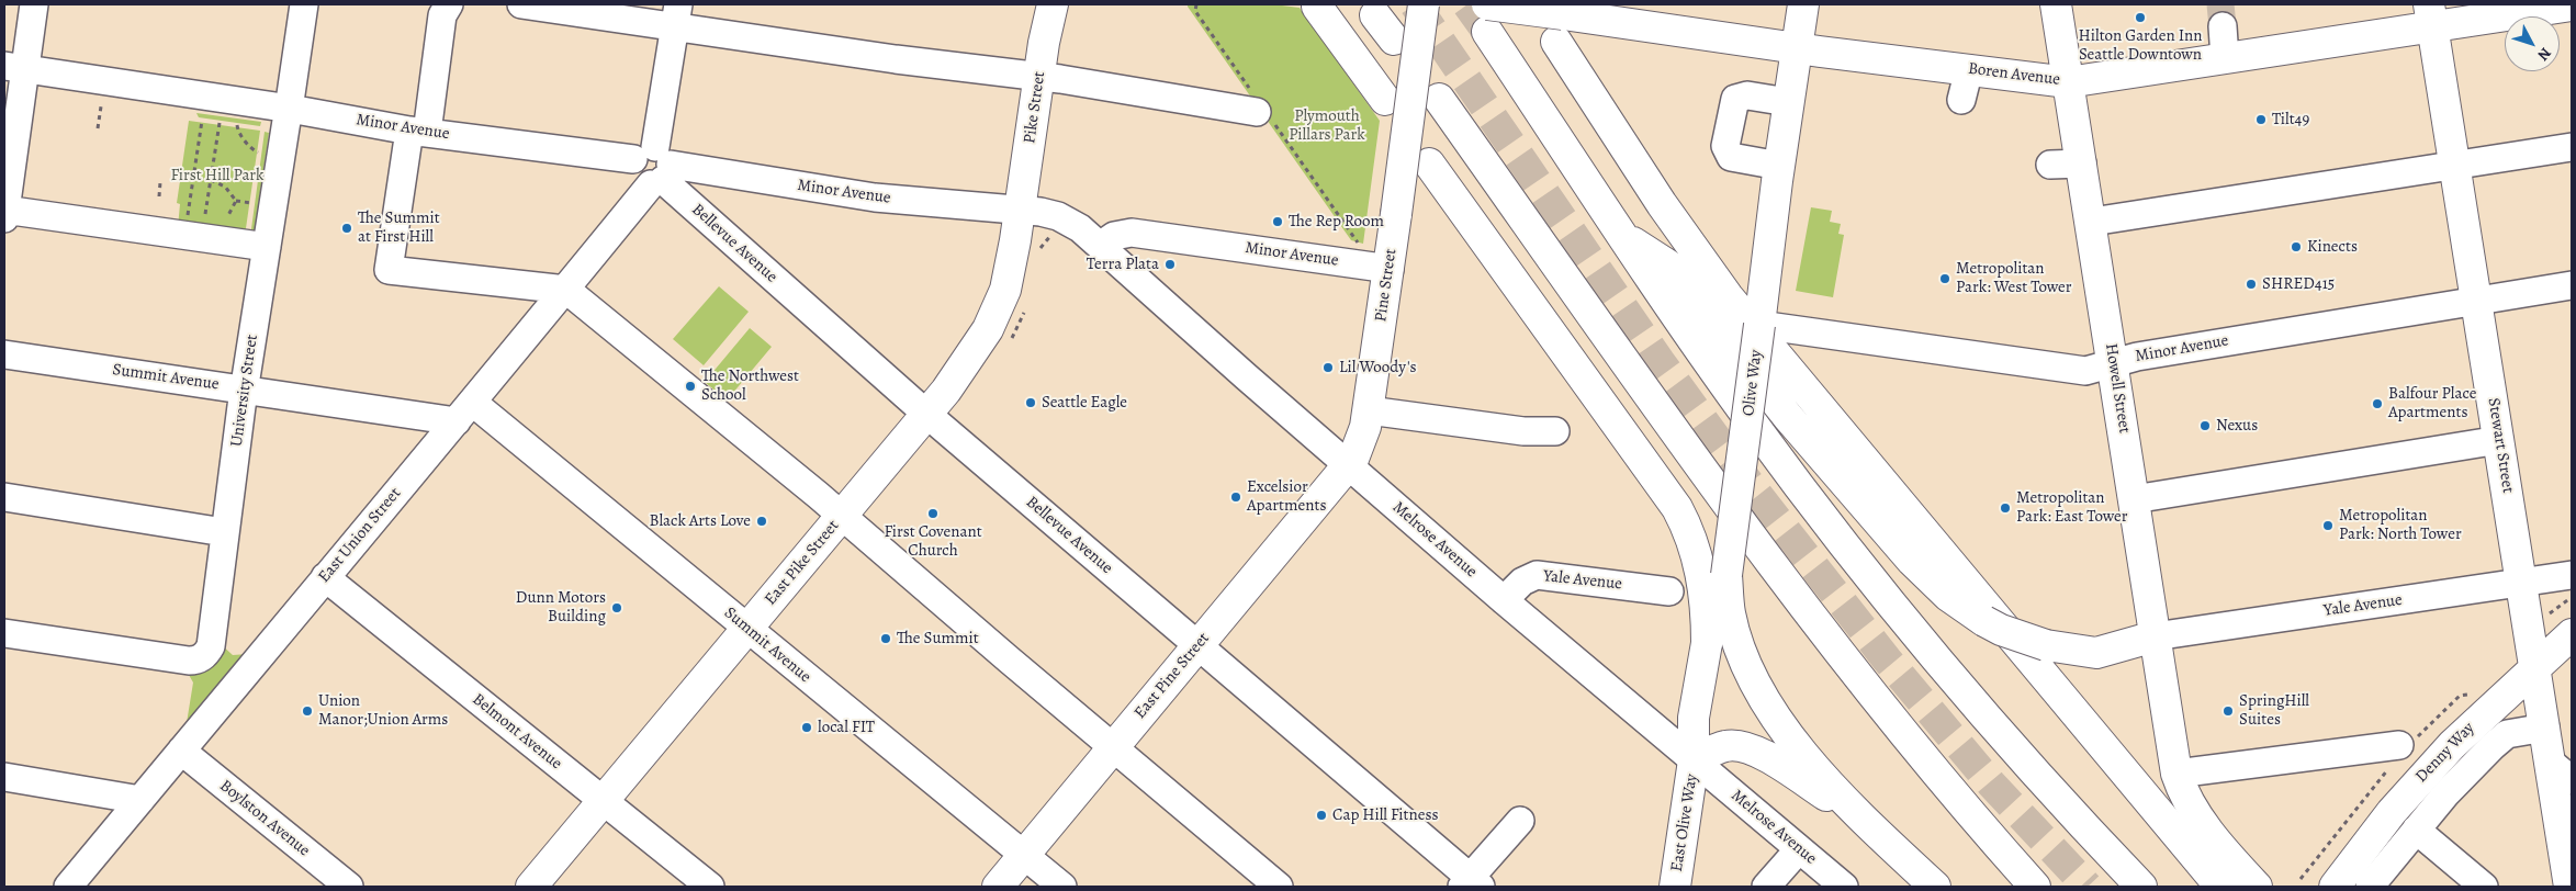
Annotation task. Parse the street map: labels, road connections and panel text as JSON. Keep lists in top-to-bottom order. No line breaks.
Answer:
{"streets":{"main road":["Boren Avenue","Pike Street","Pine Street","Olive Way","Howell Street","Stewart Street","East Pike Street","East Pine Street","Denny Way","East Olive Way"],"street":["Minor Avenue","Bellevue Avenue","Summit Avenue","University Street","East Union Street","Melrose Avenue","Yale Avenue","Belmont Avenue","Boylston Avenue"]},"crossings":[["Boren Avenue","Olive Way"],["Boren Avenue","Howell Street"],["Boren Avenue","Stewart Street"],["Pike Street","Minor Avenue"],["Pike Street","Melrose Avenue"],["Pike Street","East Pike Street"],["Minor Avenue","Bellevue Avenue"],["Minor Avenue","Pine Street"],["Minor Avenue","Olive Way"],["Minor Avenue","Howell Street"],["Minor Avenue","University Street"],["Minor Avenue","Stewart Street"],["Minor Avenue","East Union Street"],["Minor Avenue","Melrose Avenue"],["Minor Avenue","East Pike Street"],["Bellevue Avenue","East Union Street"],["Bellevue Avenue","East Pike Street"],["Bellevue Avenue","East Pine Street"],["Pine Street","Melrose Avenue"],["Pine Street","East Pine Street"],["Summit Avenue","University Street"],["Summit Avenue","East Union Street"],["Summit Avenue","East Pike Street"],["Summit Avenue","East Pine Street"],["Olive Way","Melrose Avenue"],["Olive Way","East Olive Way"],["Howell Street","Yale Avenue"],["Stewart Street","Yale Avenue"],["Stewart Street","Denny Way"],["East Union Street","Belmont Avenue"],["East Union Street","Boylston Avenue"],["Melrose Avenue","East Pike Street"],["Melrose Avenue","Yale Avenue"],["Melrose Avenue","East Pine Street"],["Melrose Avenue","East Olive Way"],["East Pike Street","Belmont Avenue"]],"parks":["Plymouth Pillars Park","First Hill Park"],"places":["Hilton Garden Inn Seattle Downtown","Tilt49","The Rep Room","The Summit at First Hill","Kinects","Terra Plata","Metropolitan Park: West Tower","SHRED415","Lil Woody's","The Northwest School","Seattle Eagle","Balfour Place Apartments","Nexus","Excelsior Apartments","Metropolitan Park: East Tower","First Covenant Church","Black Arts Love","Metropolitan Park: North Tower","Dunn Motors Building","The Summit","Union Manor;Union Arms","SpringHill Suites","local FIT","Cap Hill Fitness"],"north":"bottom right"}
